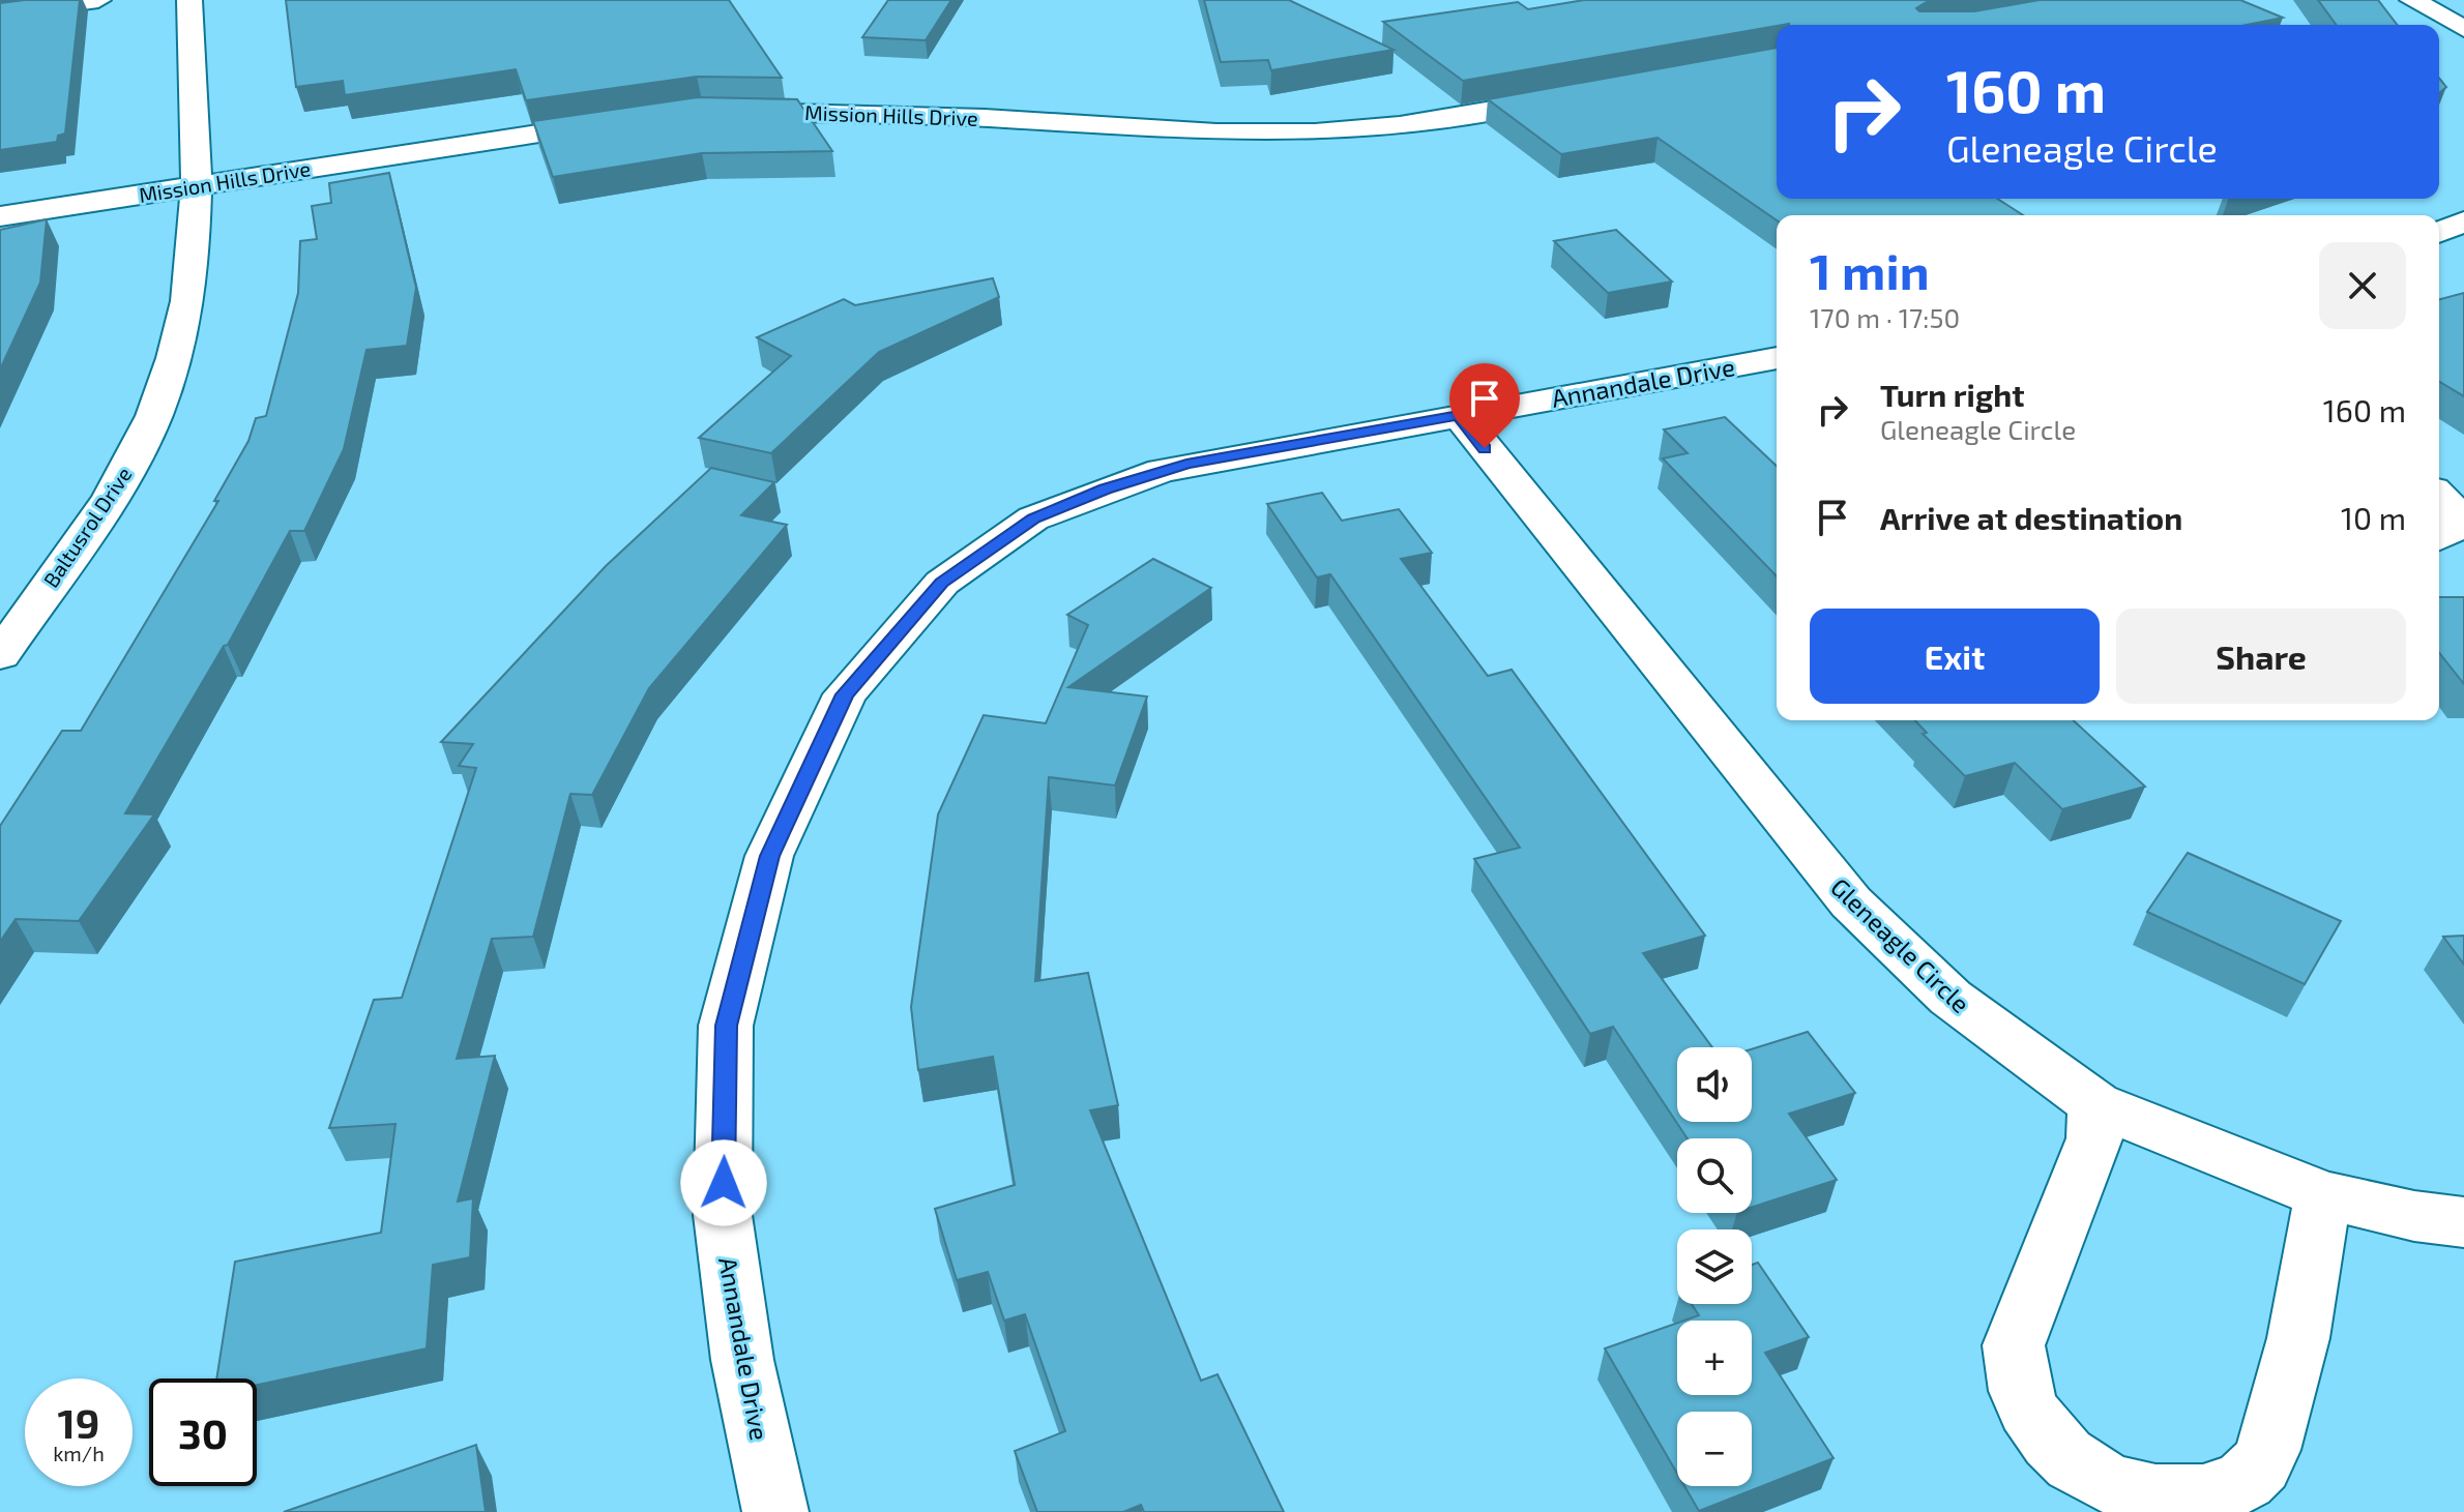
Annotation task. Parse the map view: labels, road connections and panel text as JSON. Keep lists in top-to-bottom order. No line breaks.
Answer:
{"streets":{"street":["Mission Hills Drive","Annandale Drive","Baltusrol Drive","Gleneagle Circle"]},"crossings":[["Mission Hills Drive","Baltusrol Drive"],["Annandale Drive","Gleneagle Circle"]],"page":{"turn":["160 m","Gleneagle Circle"],"heading":["1 min","170 m · 17:50"],"list":[{"name":"Turn right","note":"Gleneagle Circle","value":"160 m"},{"name":"Arrive at destination","value":"10 m"}],"buttons":["Exit","Share"],"map_buttons":["+","−"],"speed":"19 km/h","limit":"30"}}
